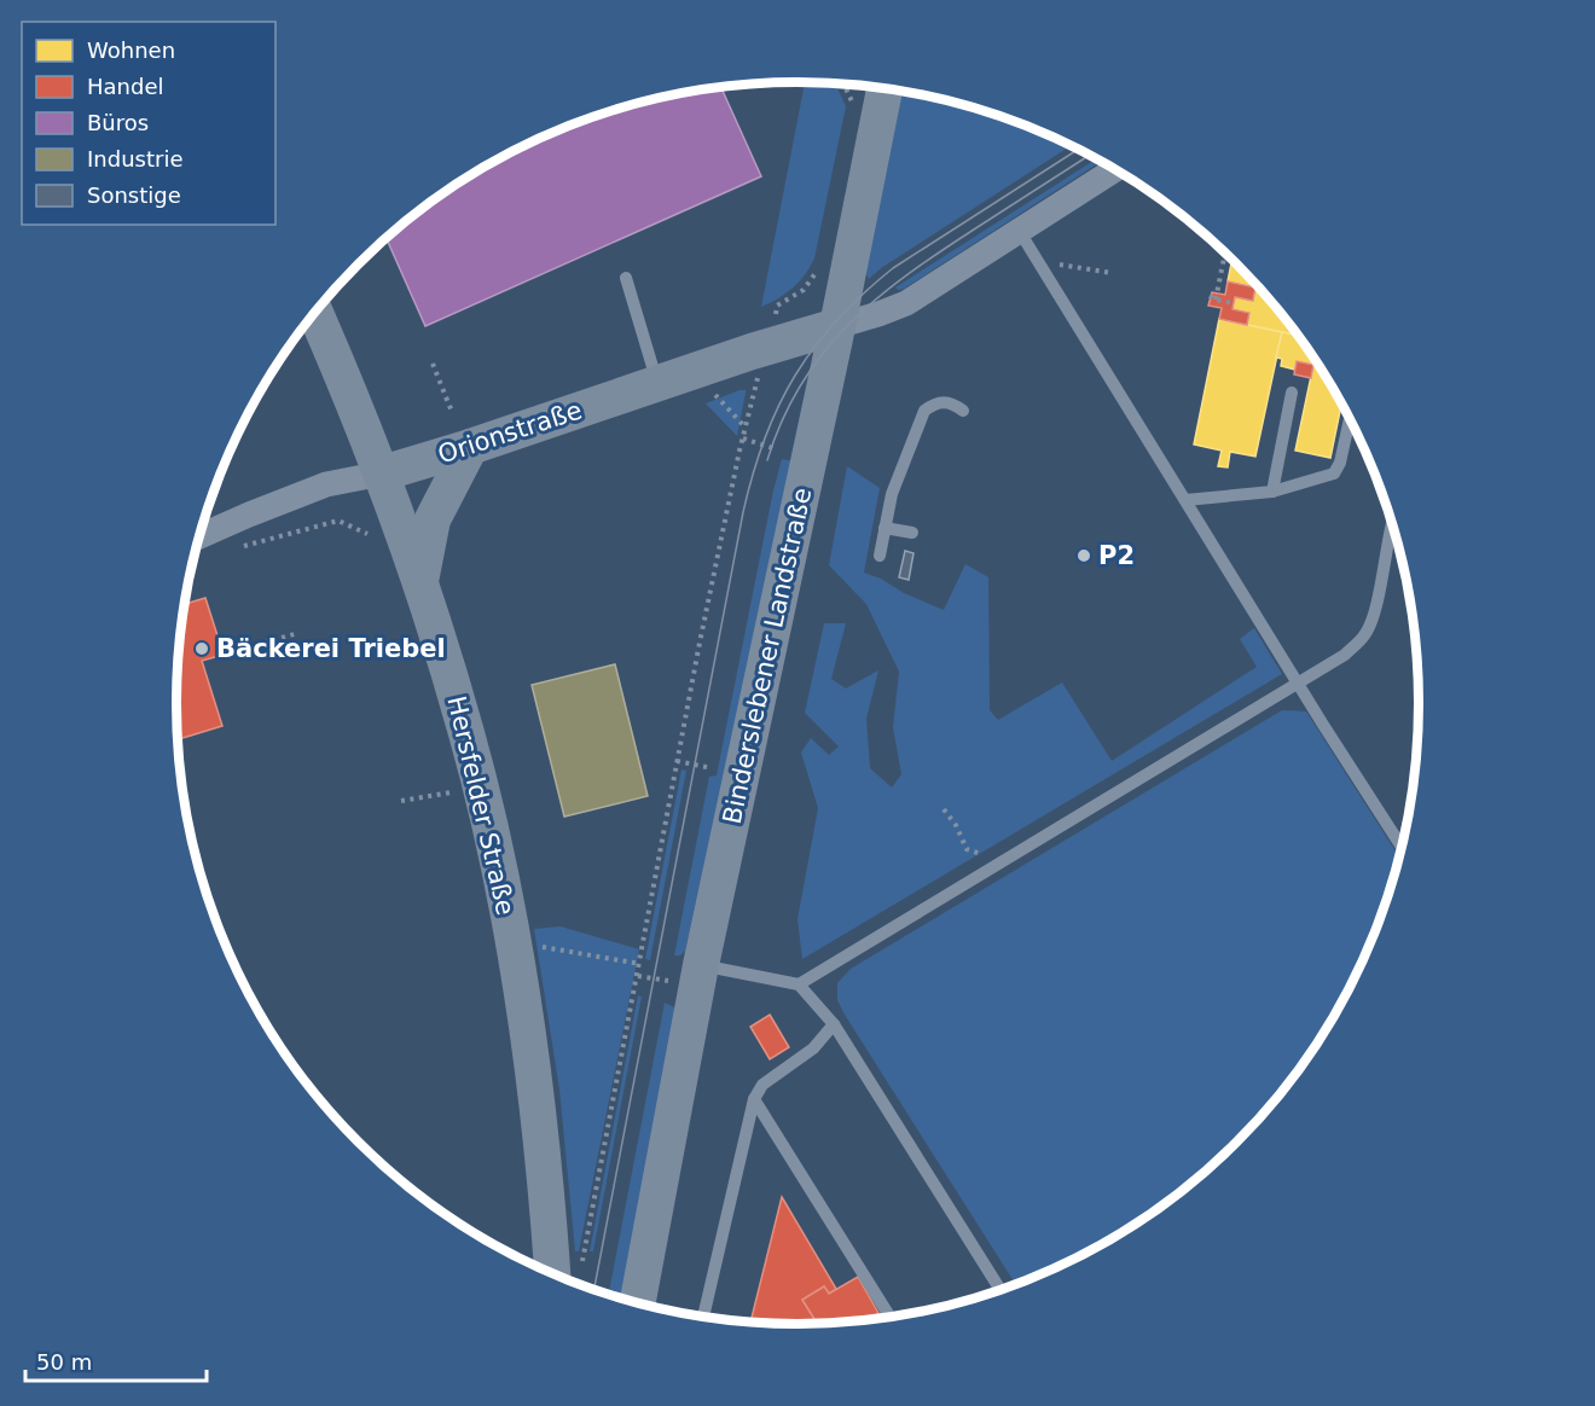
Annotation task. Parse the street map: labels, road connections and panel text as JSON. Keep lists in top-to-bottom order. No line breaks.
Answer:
{"streets":{"street":["Orionstraße","Binderslebener Landstraße","Hersfelder Straße"]},"crossings":[["Orionstraße","Binderslebener Landstraße"],["Orionstraße","Hersfelder Straße"]],"places":["P2","Bäckerei Triebel"],"legend":["Wohnen","Handel","Büros","Industrie","Sonstige"],"scale_bar":"50 m"}
